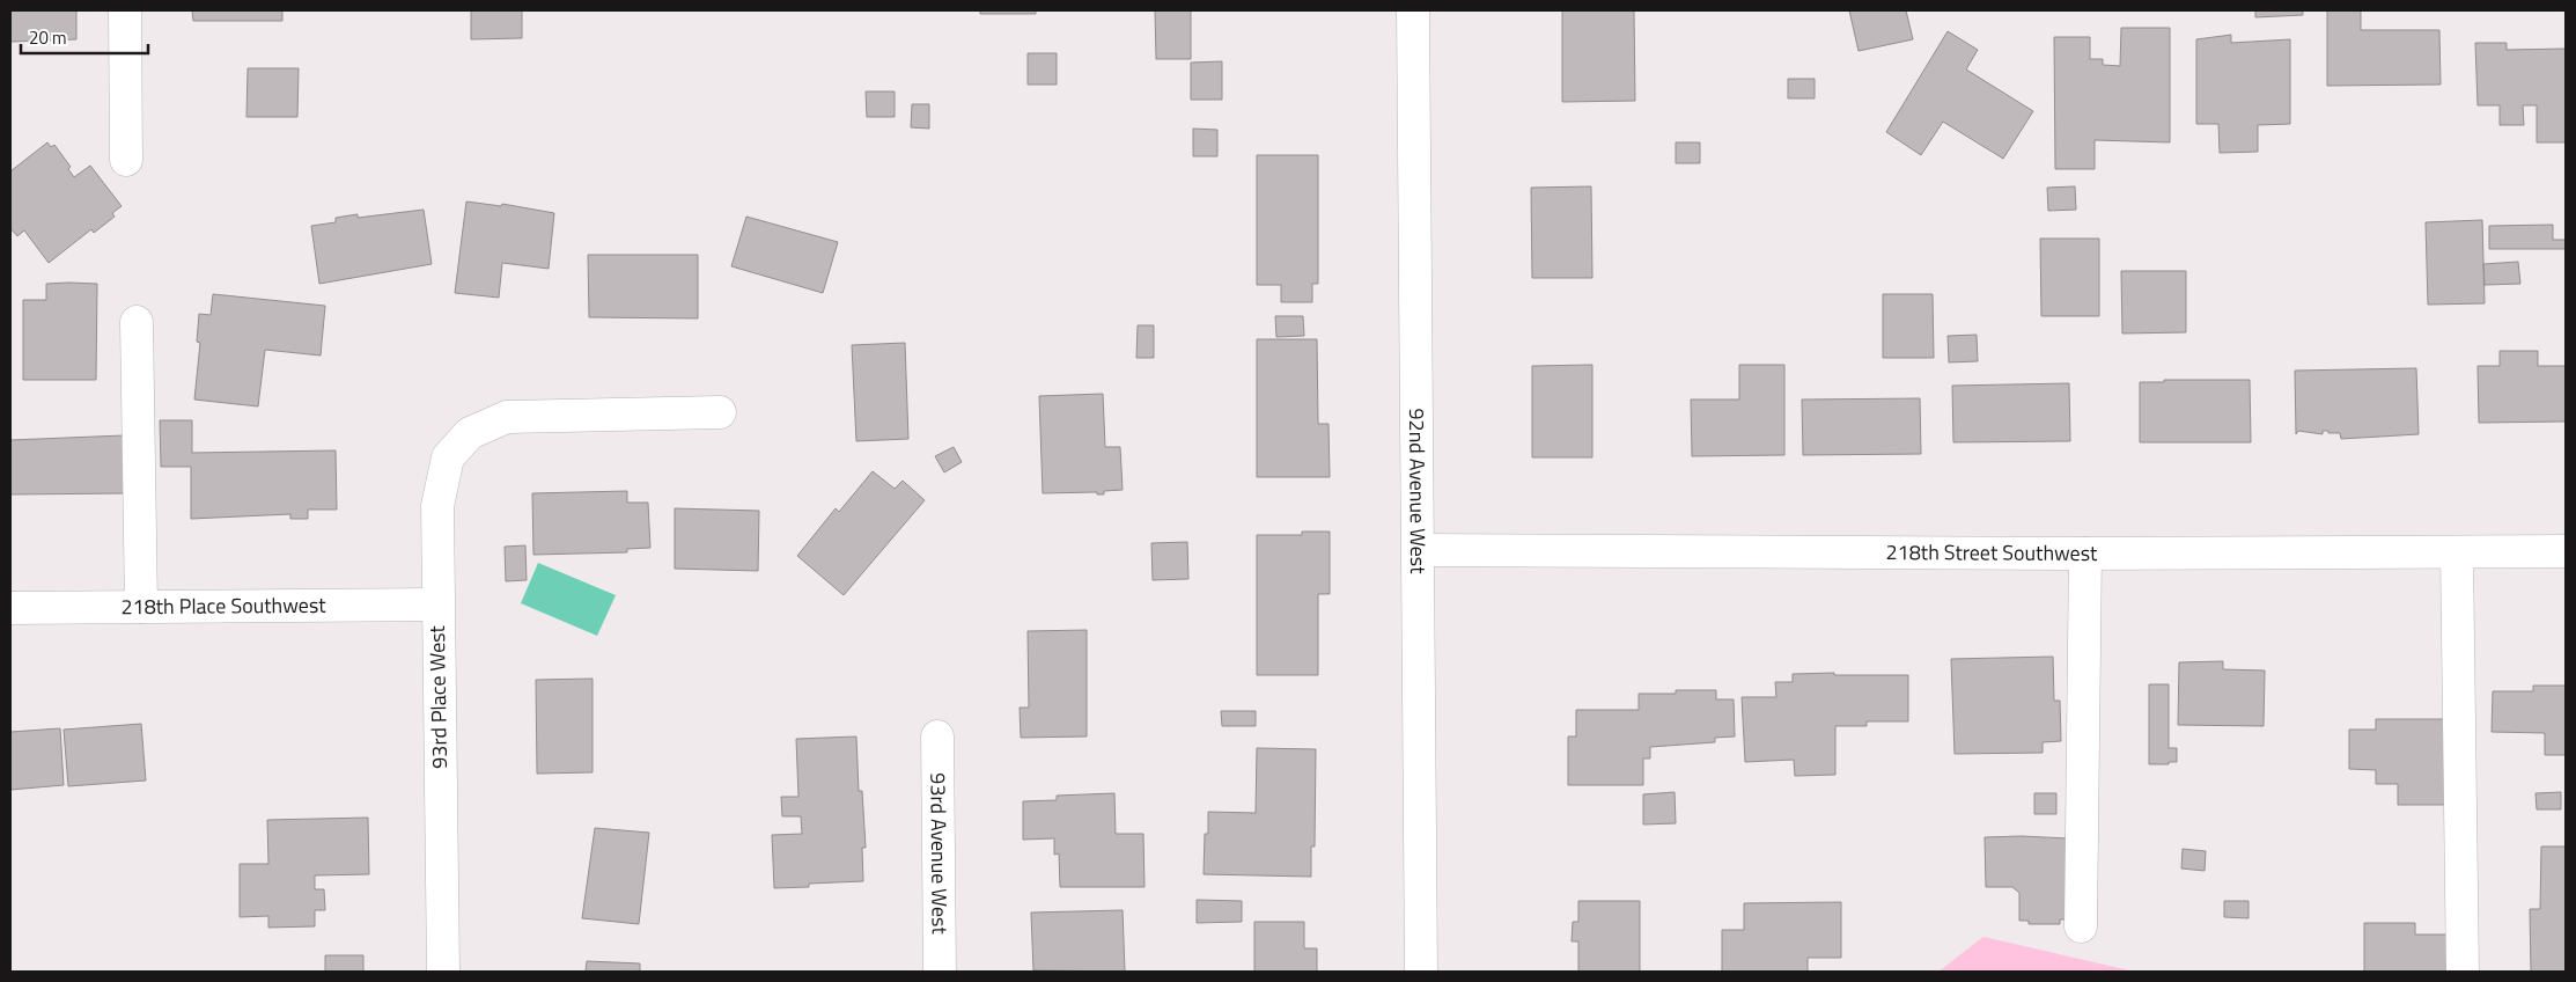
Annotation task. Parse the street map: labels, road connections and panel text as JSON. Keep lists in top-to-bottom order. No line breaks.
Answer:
{"streets":{"street":["92nd Avenue West","218th Street Southwest","218th Place Southwest","93rd Place West","93rd Avenue West"]},"crossings":[["92nd Avenue West","218th Street Southwest"],["218th Place Southwest","93rd Place West"]],"scale_bar":"20 m"}
